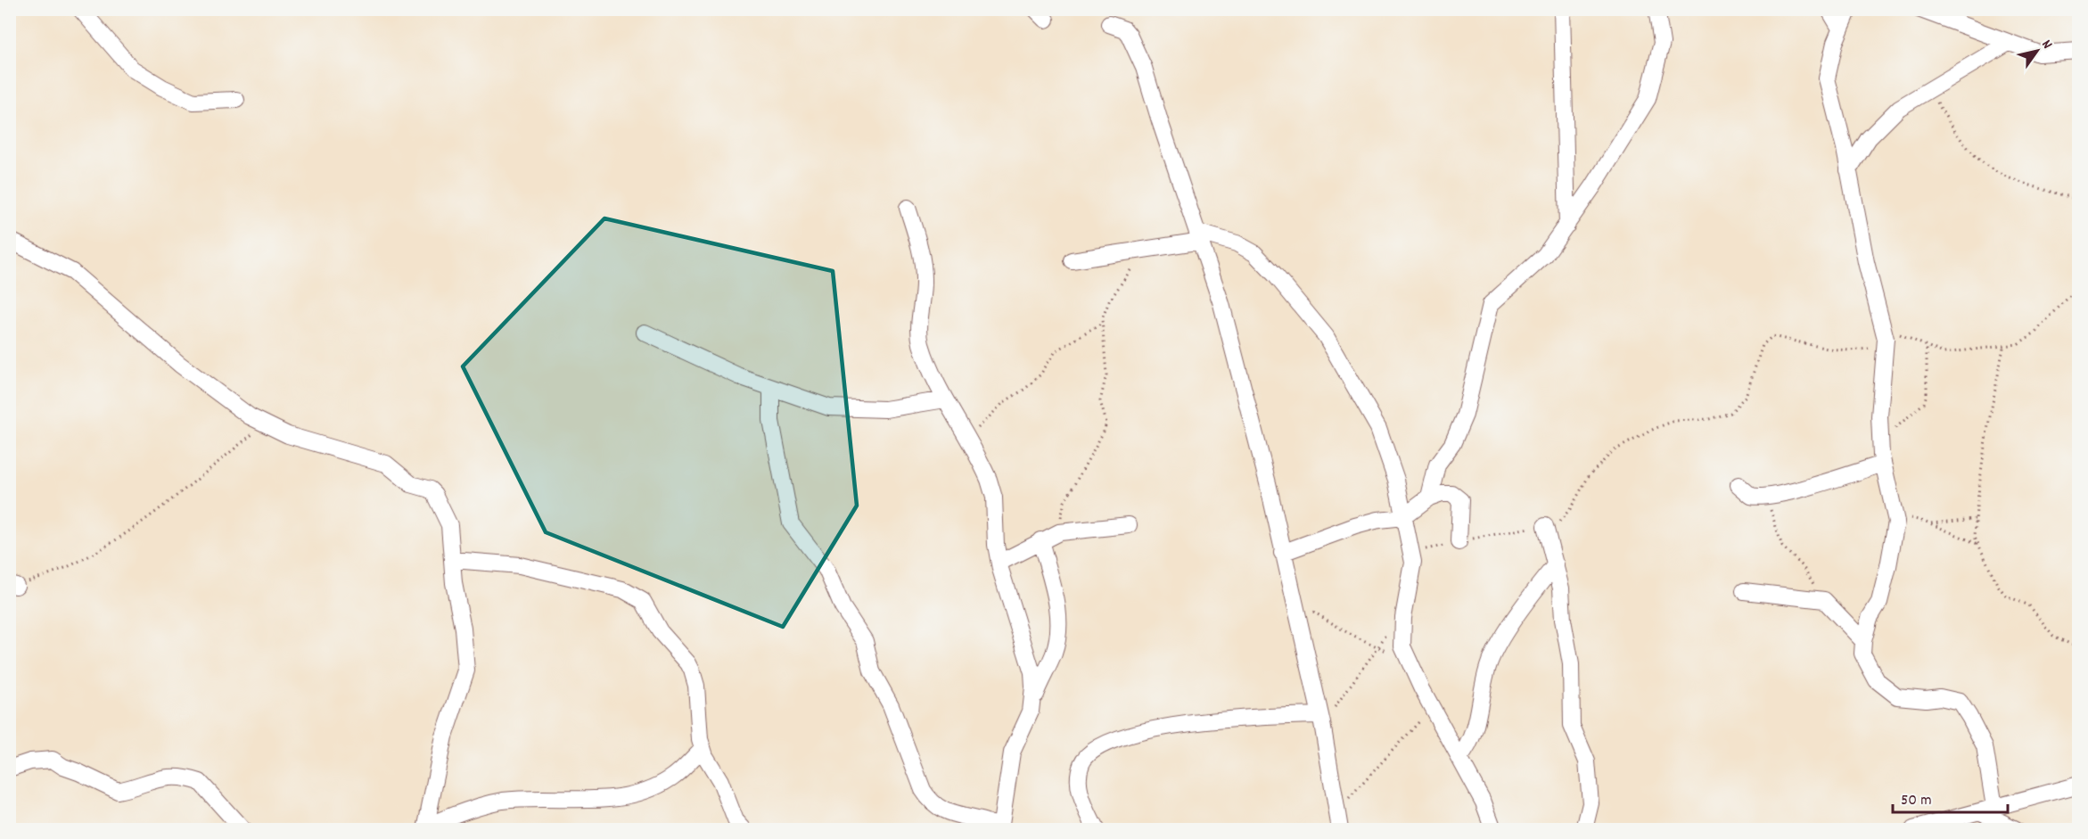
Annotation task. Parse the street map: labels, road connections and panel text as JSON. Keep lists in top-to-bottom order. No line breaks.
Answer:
{"scale_bar":"50 m","north":"top right"}
